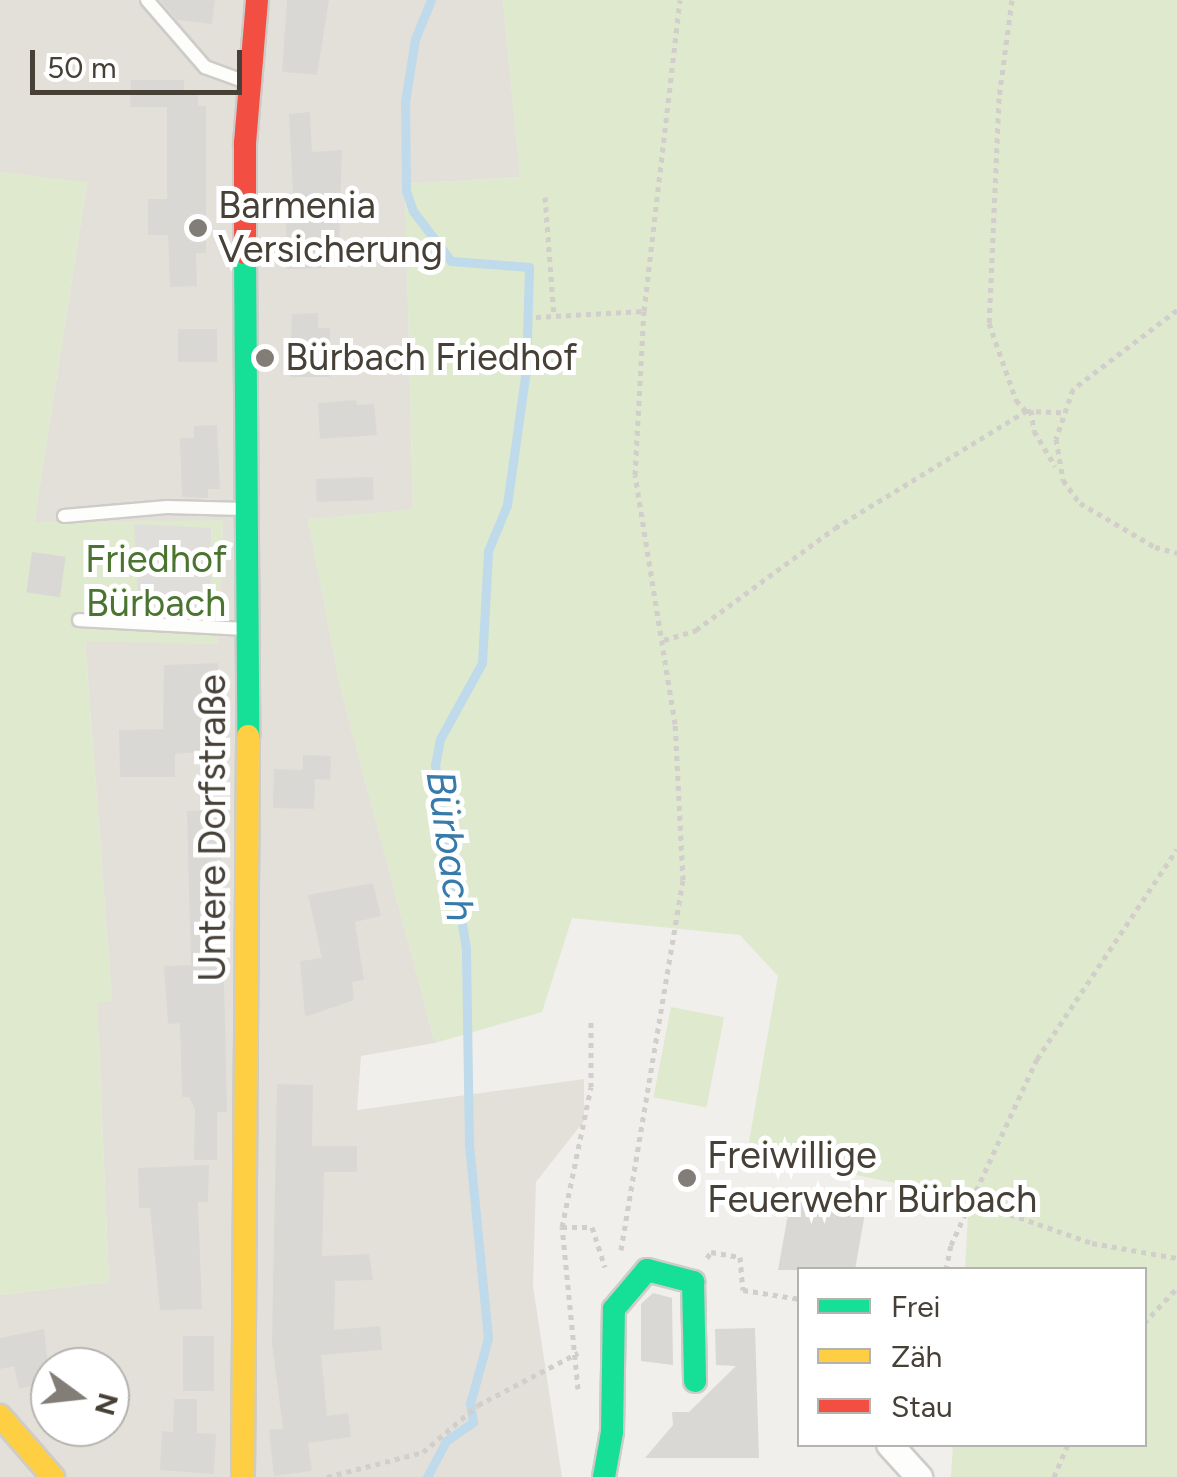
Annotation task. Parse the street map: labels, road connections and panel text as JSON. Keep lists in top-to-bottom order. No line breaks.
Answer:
{"streets":{"street":["Untere Dorfstraße"]},"water":["Bürbach"],"parks":["Friedhof Bürbach"],"places":["Barmenia Versicherung","Bürbach Friedhof","Freiwillige Feuerwehr Bürbach"],"legend":["Frei","Zäh","Stau"],"scale_bar":"50 m","north":"right"}
